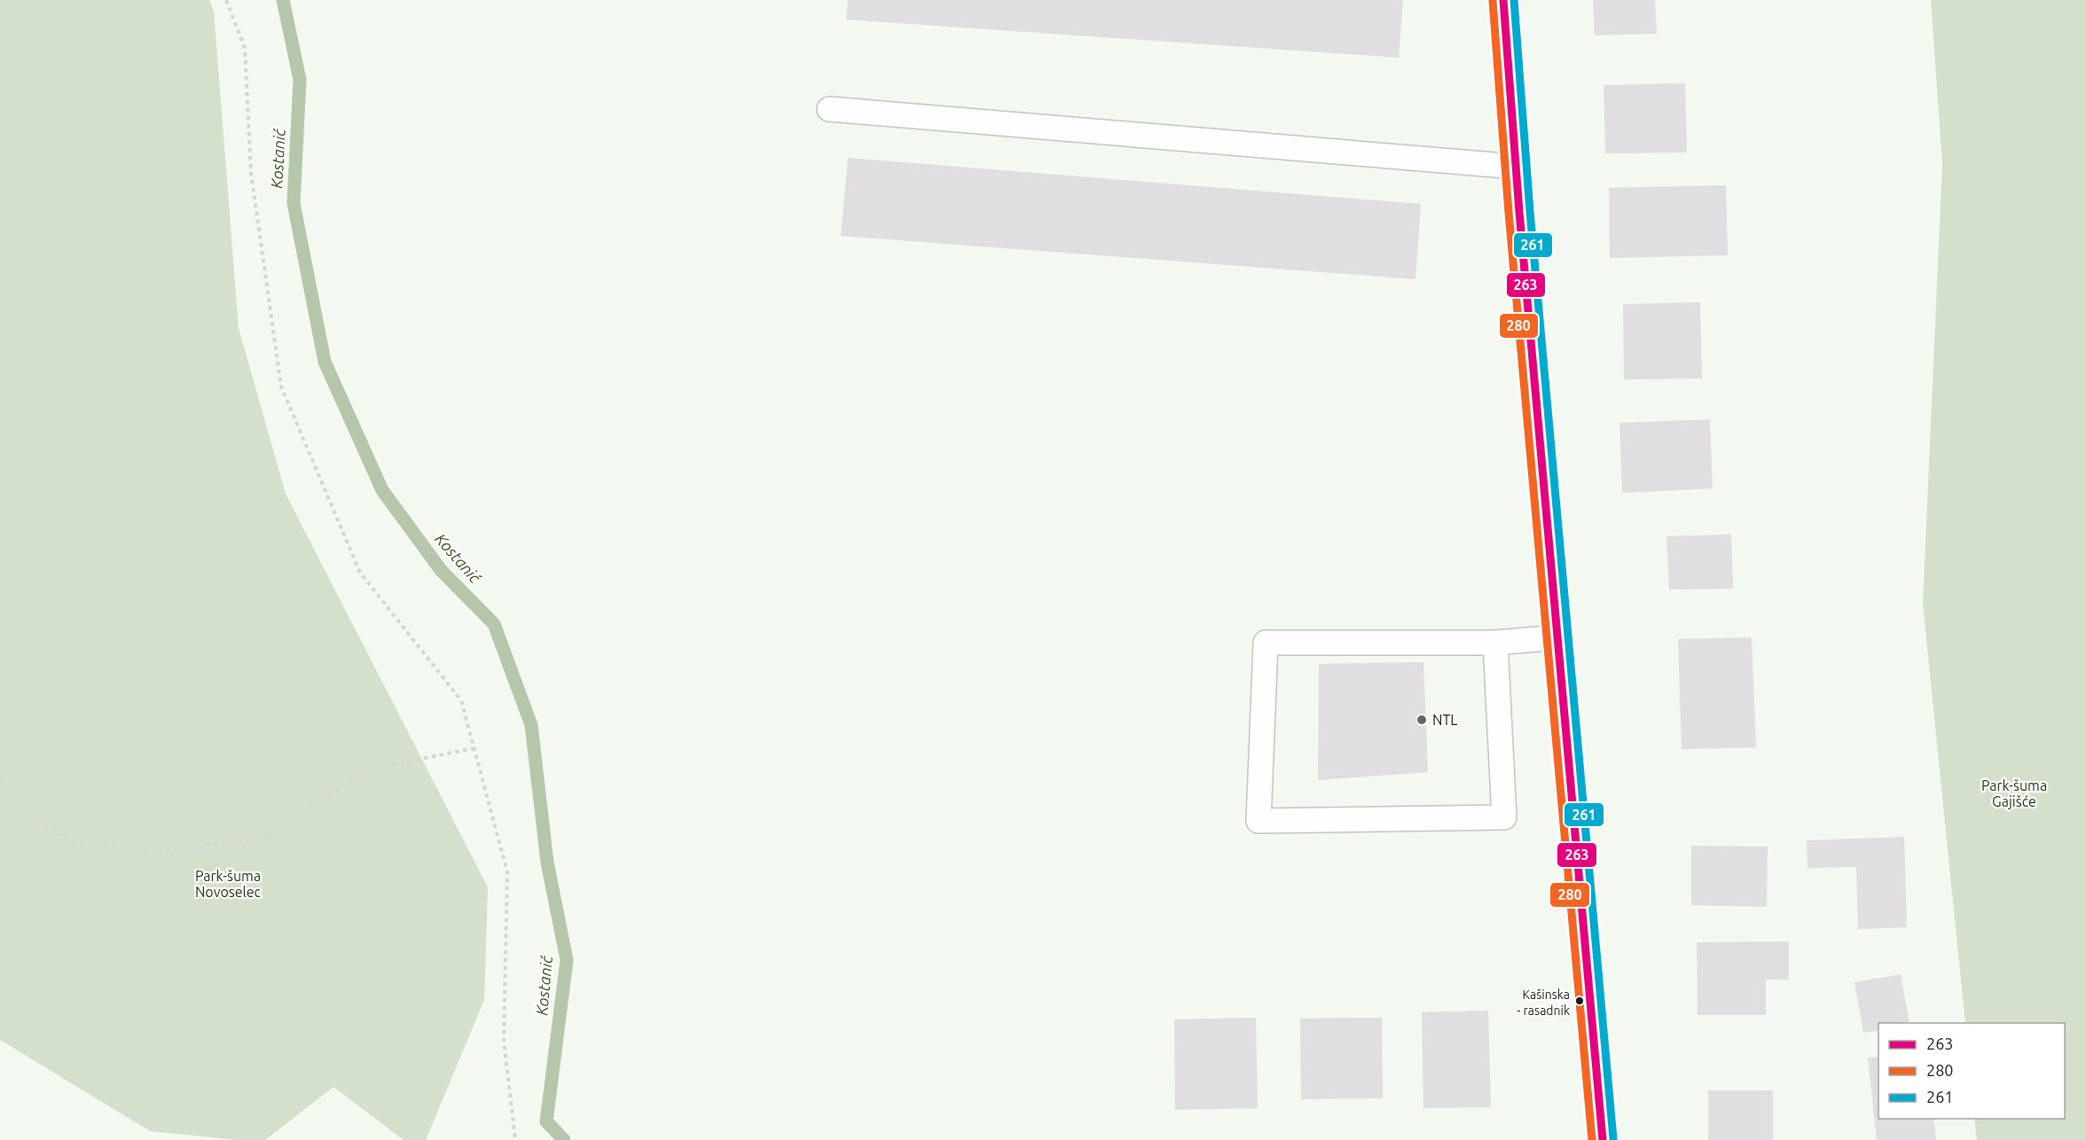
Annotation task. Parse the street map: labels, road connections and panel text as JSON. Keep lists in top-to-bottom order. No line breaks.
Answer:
{"water":["Kostanić"],"parks":["Park-šuma Gajišće","Park-šuma Novoselec"],"places":["NTL","Kašinska - rasadnik"],"lines":["transit line 263","transit line 261","transit line 280"],"legend":["263","280","261"]}
